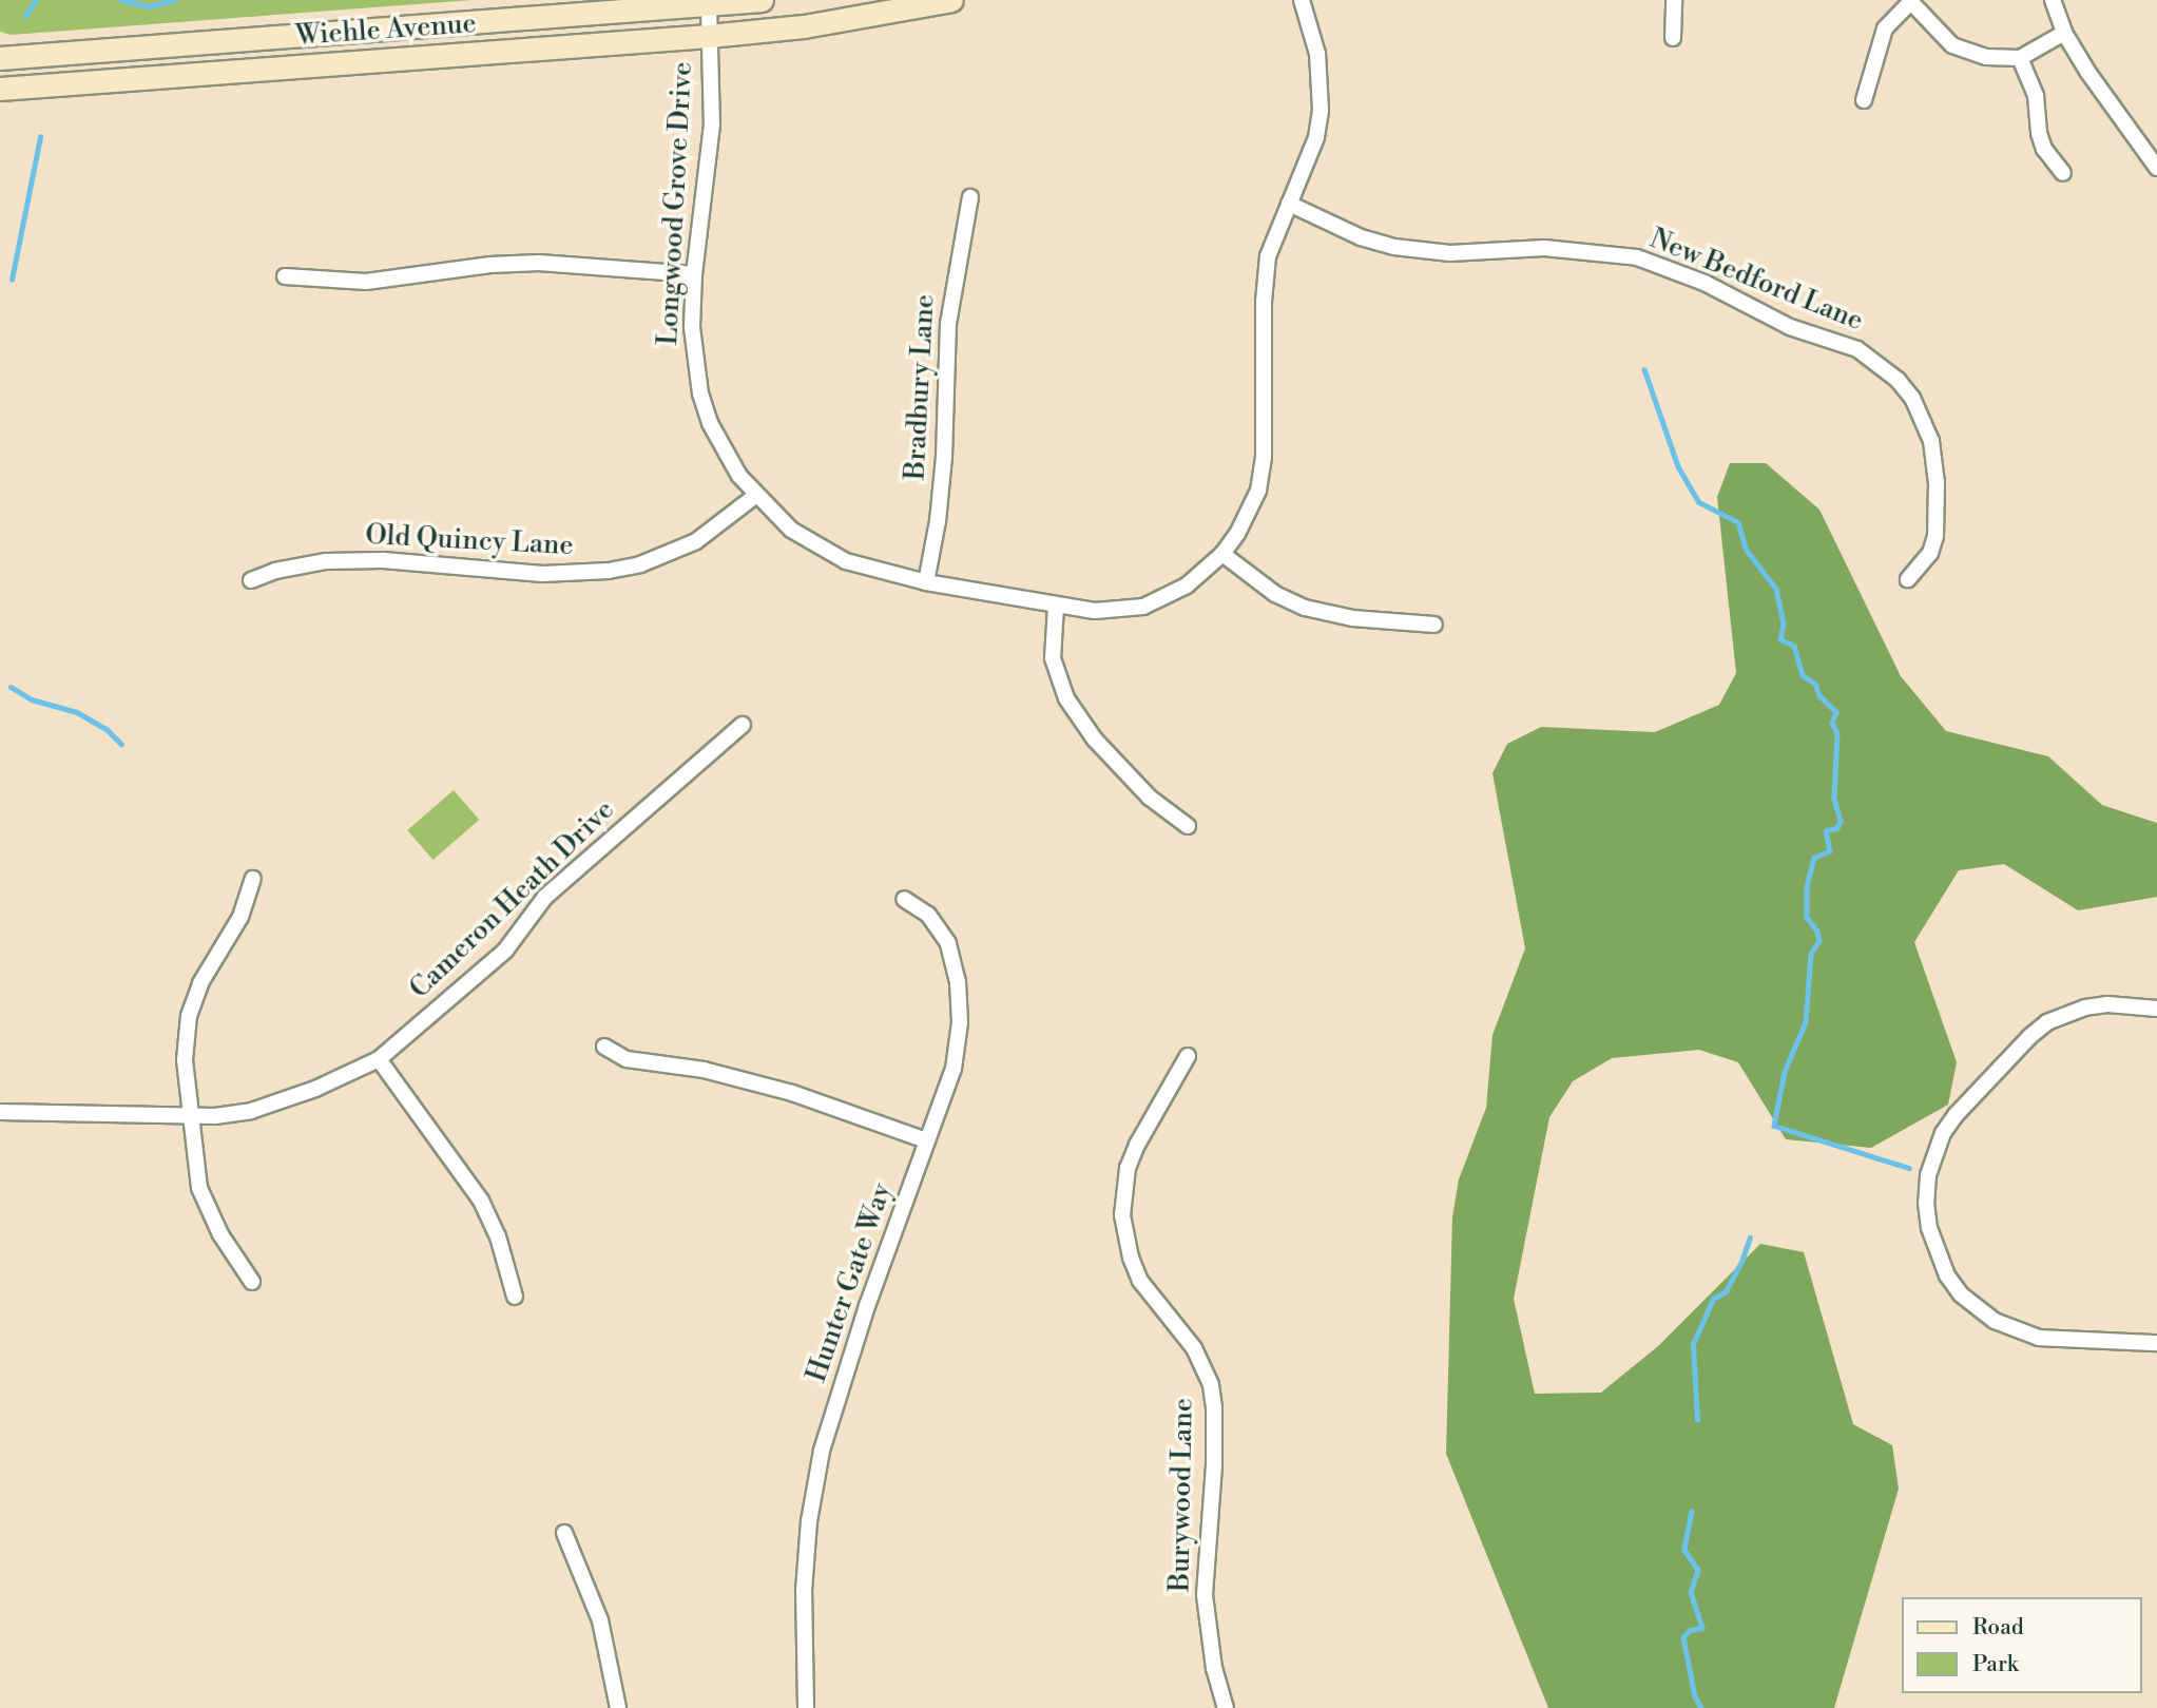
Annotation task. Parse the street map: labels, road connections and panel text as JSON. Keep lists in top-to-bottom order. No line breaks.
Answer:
{"streets":{"main road":["Wiehle Avenue"],"street":["Longwood Grove Drive","New Bedford Lane","Bradbury Lane","Old Quincy Lane","Cameron Heath Drive","Hunter Gate Way","Burywood Lane"]},"crossings":[["Wiehle Avenue","Longwood Grove Drive"],["Longwood Grove Drive","New Bedford Lane"],["Longwood Grove Drive","Bradbury Lane"],["Longwood Grove Drive","Old Quincy Lane"]],"legend":["Road","Park"]}
